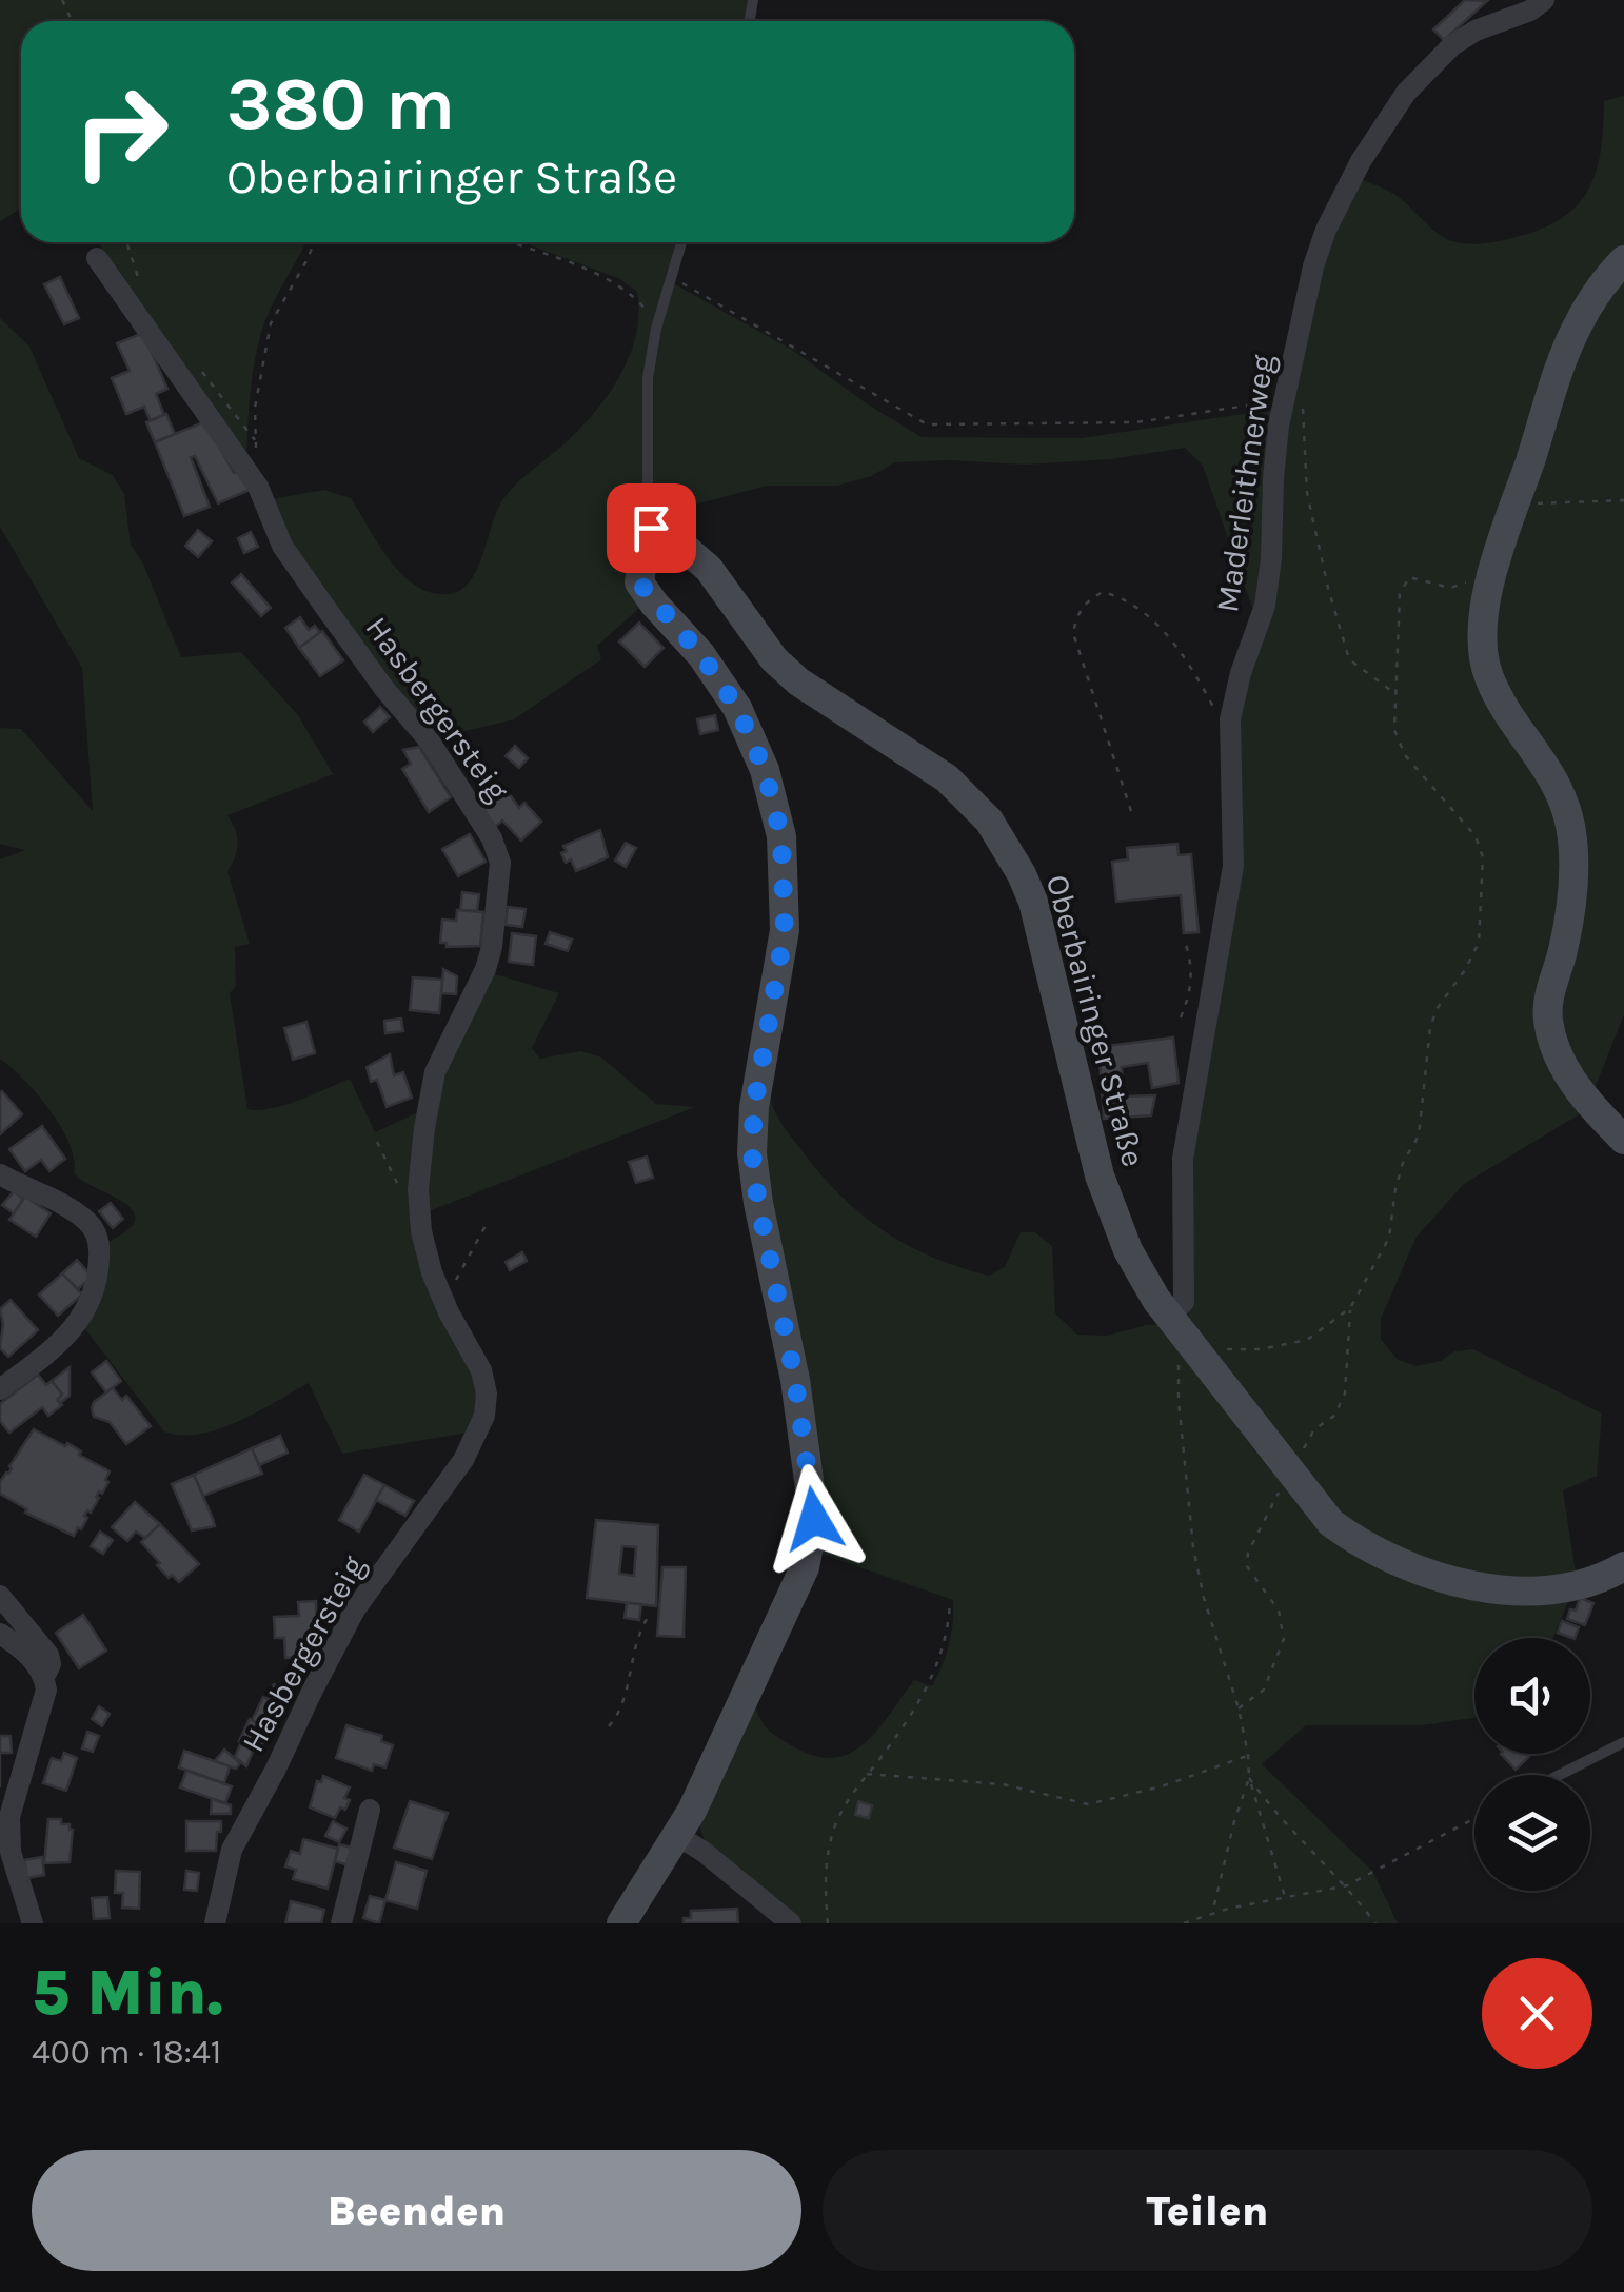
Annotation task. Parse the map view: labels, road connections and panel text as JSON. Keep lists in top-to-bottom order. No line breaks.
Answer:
{"streets":{"street":["Maderleithnerweg","Hasbergersteig","Oberbairinger Straße"]},"crossings":[["Maderleithnerweg","Oberbairinger Straße"]],"page":{"turn":["380 m","Oberbairinger Straße"],"heading":["5 Min.","400 m · 18:41"],"buttons":["Beenden","Teilen"]}}
